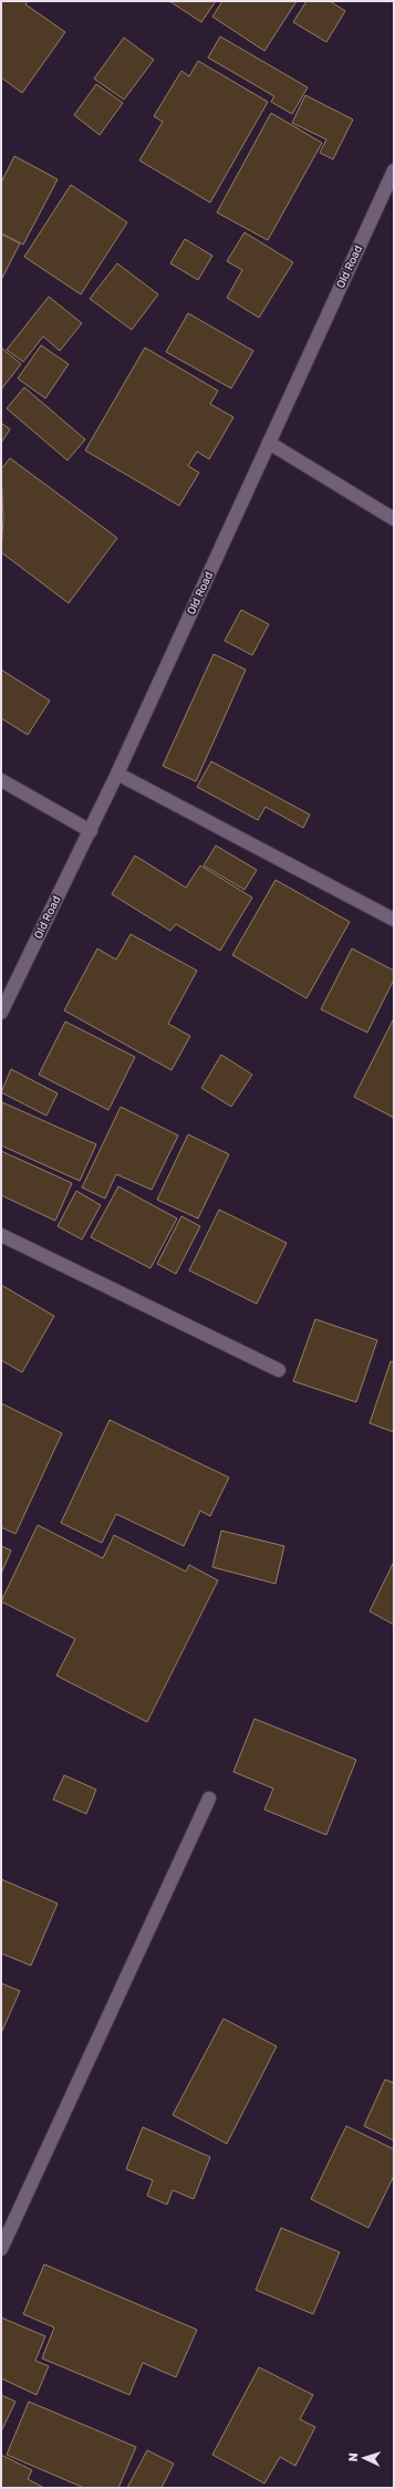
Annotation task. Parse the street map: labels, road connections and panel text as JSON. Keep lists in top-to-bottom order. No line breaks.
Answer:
{"streets":{"street":["Old Road"]},"north":"left"}
